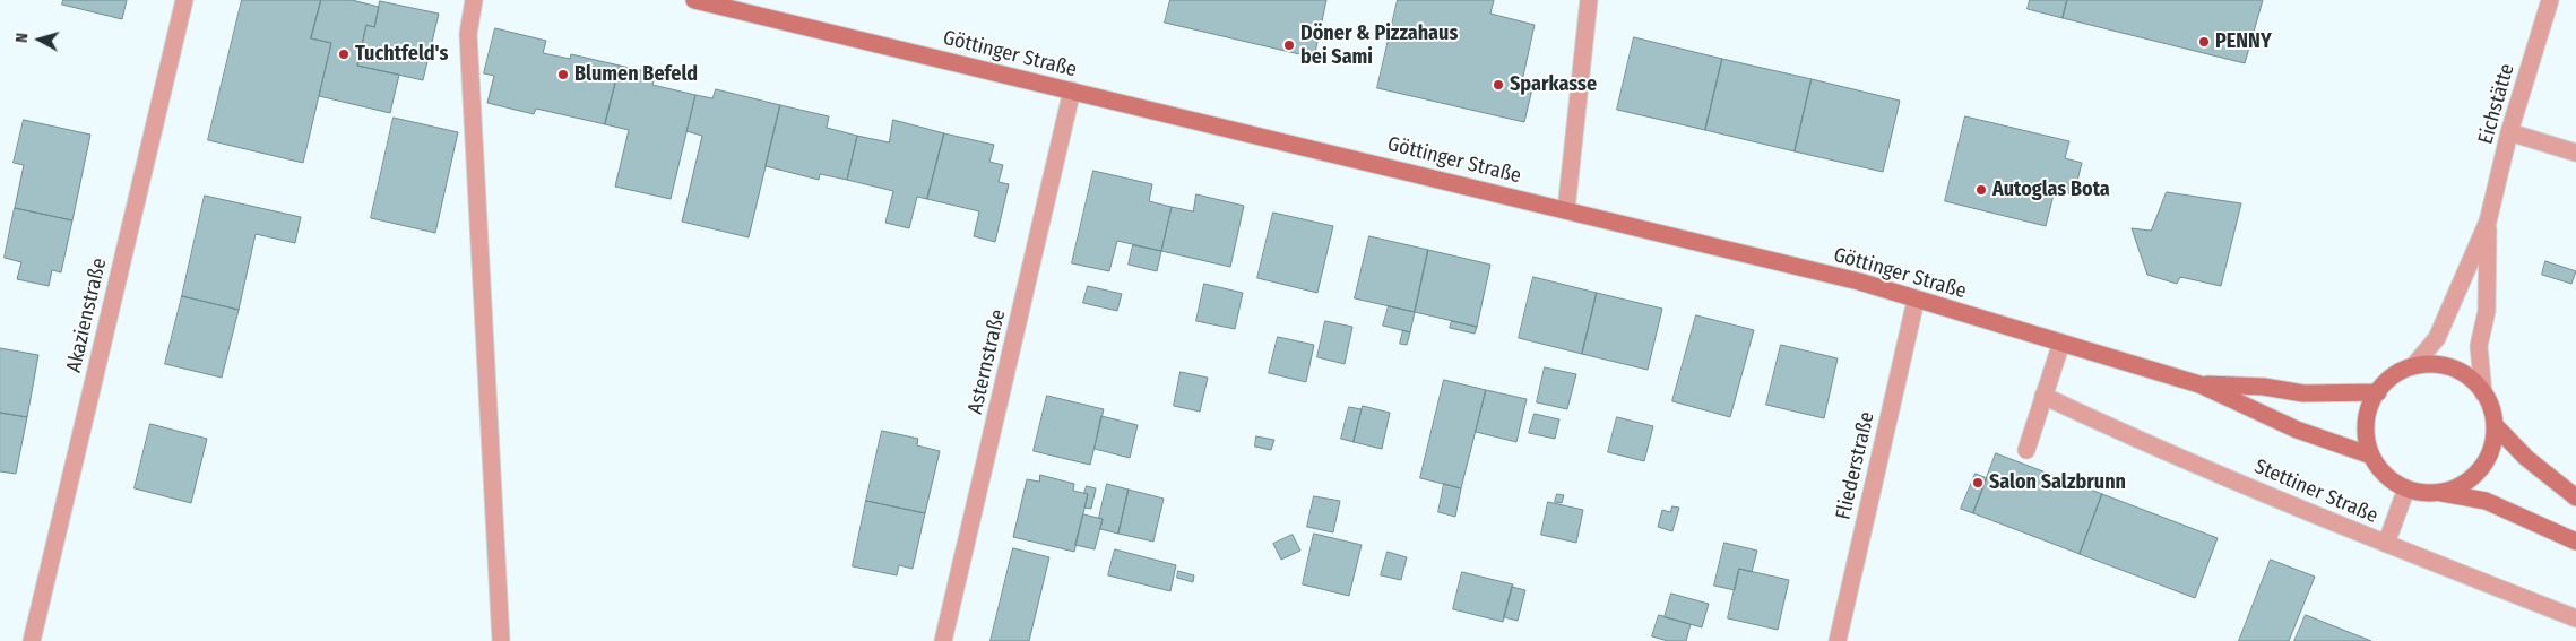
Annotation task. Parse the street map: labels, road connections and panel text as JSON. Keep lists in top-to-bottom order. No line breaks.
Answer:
{"streets":{"main road":["Göttinger Straße"],"street":["Eichstätte","Akazienstraße","Asternstraße","Fliederstraße","Stettiner Straße"]},"crossings":[["Göttinger Straße","Eichstätte"],["Göttinger Straße","Asternstraße"],["Göttinger Straße","Fliederstraße"]],"places":["PENNY","Döner & Pizzahaus bei Sami","Tuchtfeld's","Blumen Befeld","Sparkasse","Autoglas Bota","Salon Salzbrunn"],"north":"left"}
